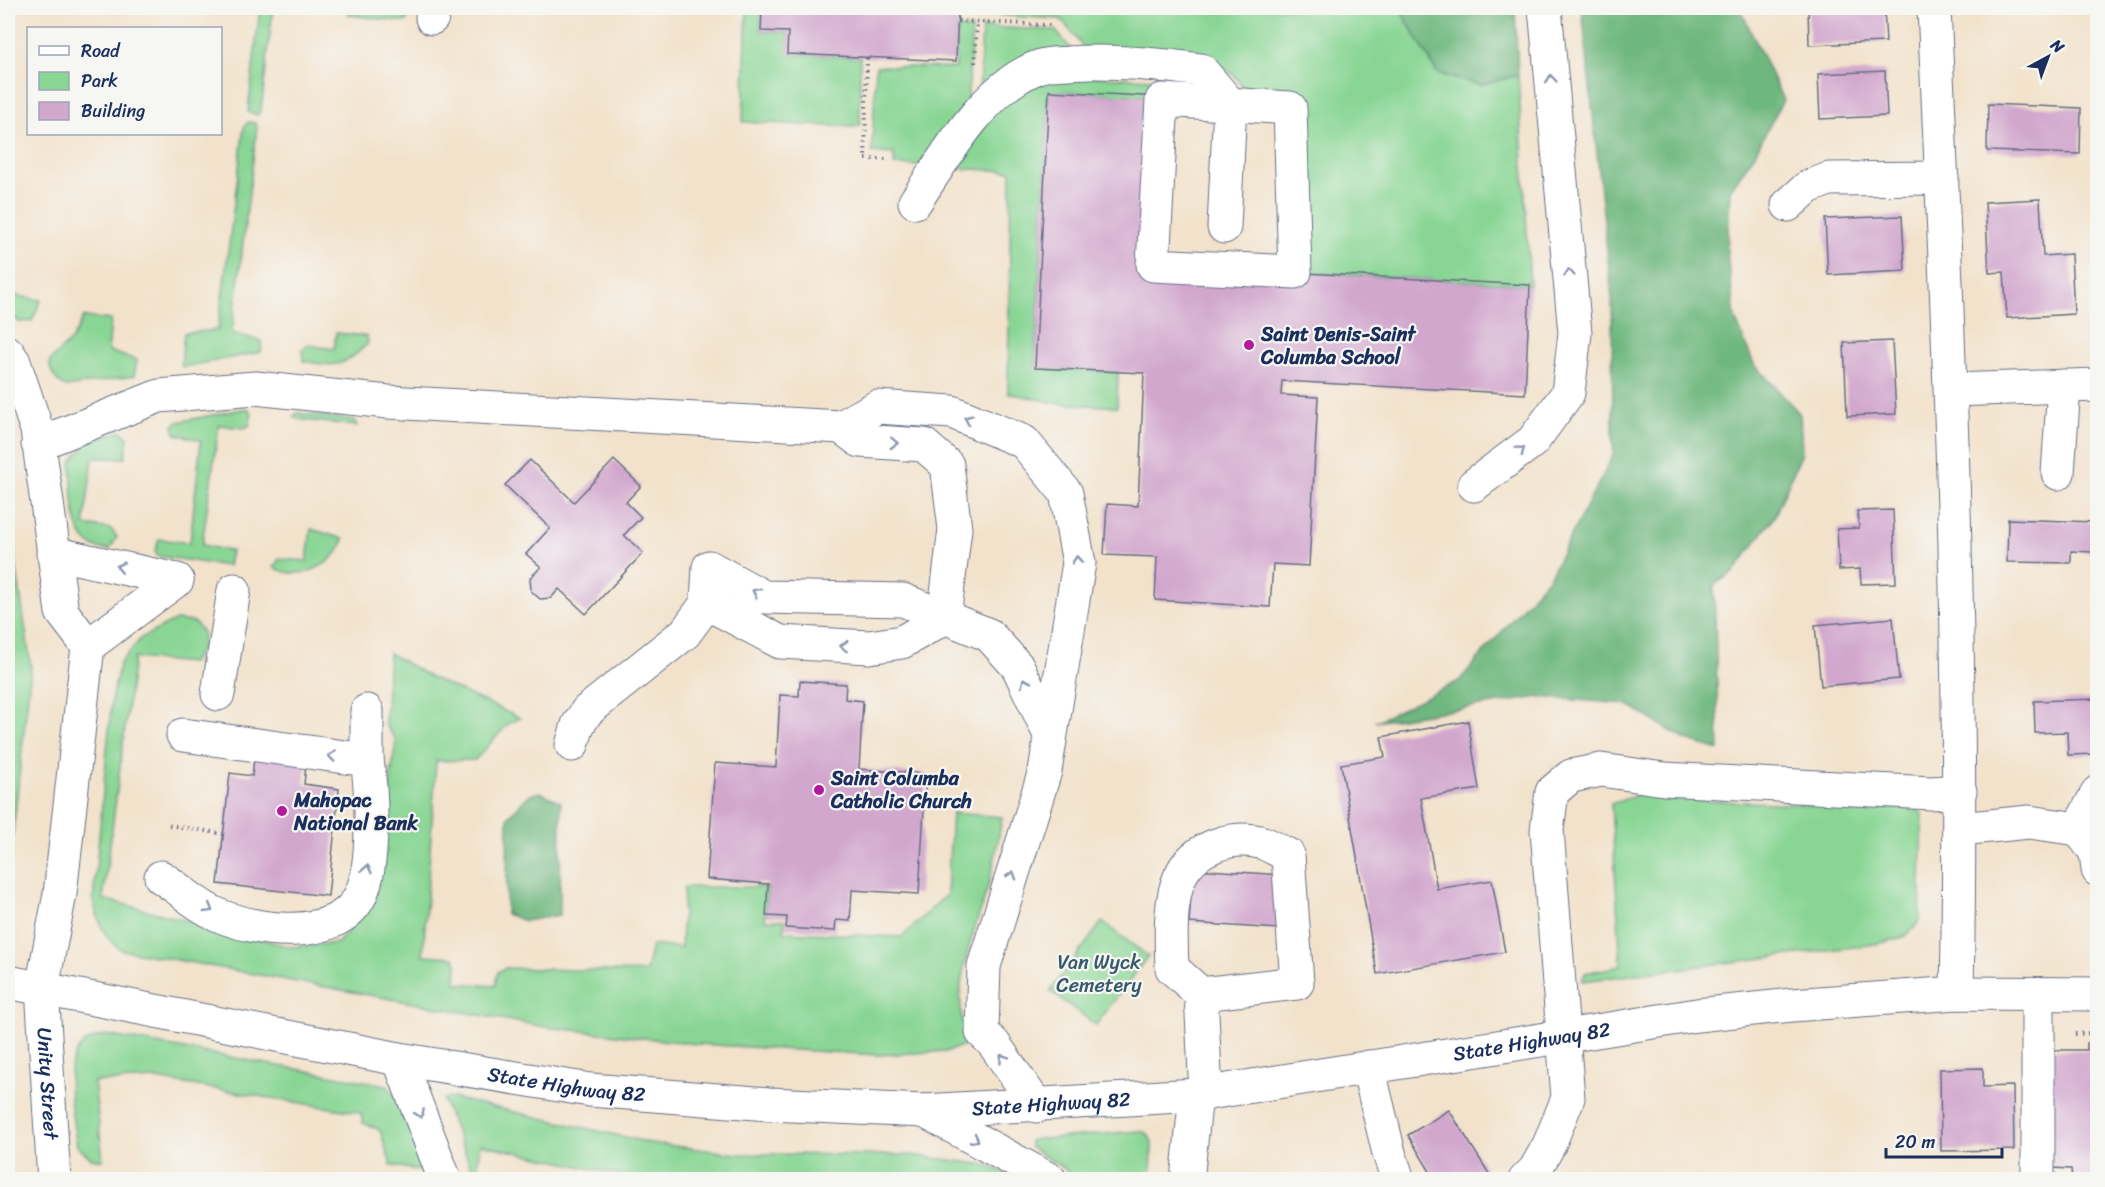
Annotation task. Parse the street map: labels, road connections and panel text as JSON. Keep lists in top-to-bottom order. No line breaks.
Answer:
{"streets":{"main road":["State Highway 82","Unity Street"]},"crossings":[["State Highway 82","Unity Street"]],"parks":["Van Wyck Cemetery"],"places":["Saint Denis-Saint Columba School","Saint Columba Catholic Church","Mahopac National Bank"],"legend":["Road","Park","Building"],"scale_bar":"20 m","north":"top right"}
